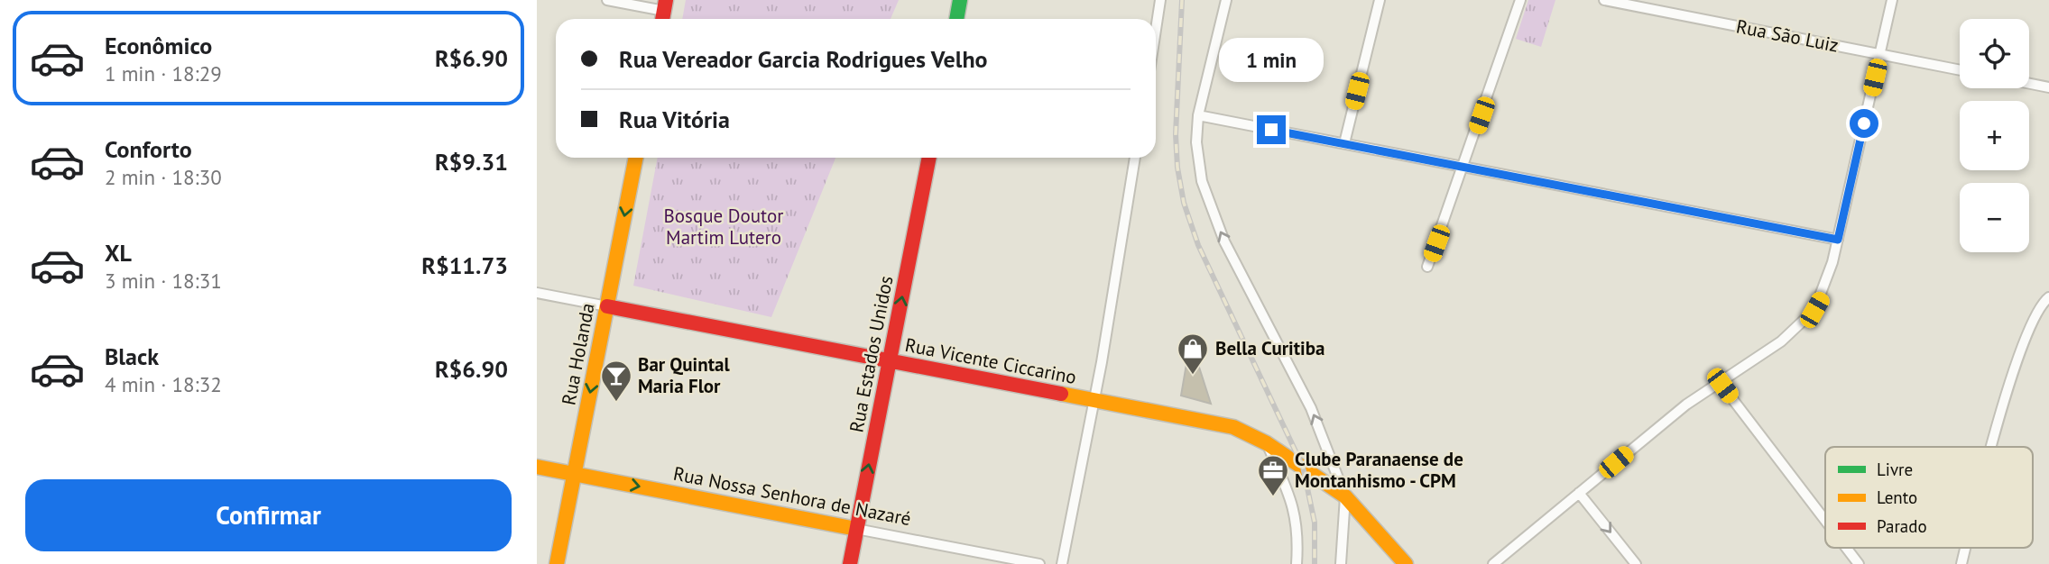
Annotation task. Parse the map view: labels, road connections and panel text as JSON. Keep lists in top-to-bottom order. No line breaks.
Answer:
{"streets":{"main road":["Rua Holanda","Rua Estados Unidos","Rua Vicente Ciccarino","Rua Nossa Senhora de Nazaré"],"street":["Rua São Luiz"]},"crossings":[["Rua Holanda","Rua Vicente Ciccarino"],["Rua Holanda","Rua Nossa Senhora de Nazaré"],["Rua Estados Unidos","Rua Vicente Ciccarino"],["Rua Estados Unidos","Rua Nossa Senhora de Nazaré"]],"one_way":["Rua Holanda","Rua Estados Unidos","Rua Nossa Senhora de Nazaré"],"parks":["Bosque Doutor Martim Lutero"],"places":{"shop":["Bella Curitiba"],"bar":["Bar Quintal Maria Flor"],"office":["Clube Paranaense de Montanhismo - CPM"]},"legend":["Livre","Lento","Parado"],"page":{"list":[{"name":"Econômico","note":"1 min · 18:29","value":"R$6.90"},{"name":"Conforto","note":"2 min · 18:30","value":"R$9.31"},{"name":"XL","note":"3 min · 18:31","value":"R$11.73"},{"name":"Black","note":"4 min · 18:32","value":"R$6.90"}],"map_buttons":["+","−"],"banner":["Rua Vereador Garcia Rodrigues Velho","Rua Vitória"],"bubble":"1 min","buttons":"Confirmar"}}
